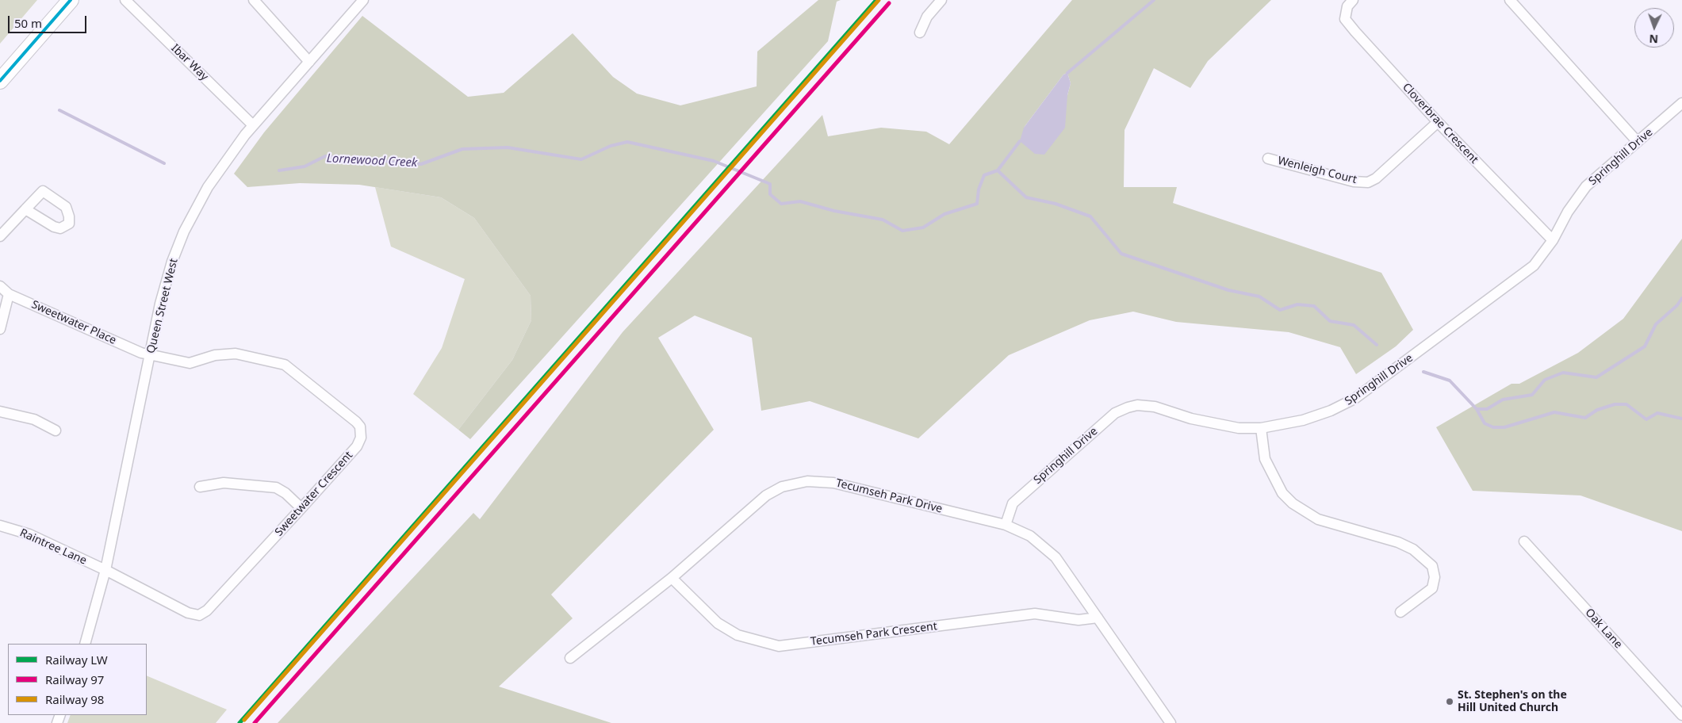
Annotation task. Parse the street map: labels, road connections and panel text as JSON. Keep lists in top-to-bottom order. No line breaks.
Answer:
{"streets":{"street":["Ibar Way","Cloverbrae Crescent","Springhill Drive","Wenleigh Court","Queen Street West","Sweetwater Place","Sweetwater Crescent","Tecumseh Park Drive","Raintree Lane","Oak Lane","Tecumseh Park Crescent"]},"crossings":[["Ibar Way","Queen Street West"],["Cloverbrae Crescent","Springhill Drive"],["Cloverbrae Crescent","Wenleigh Court"],["Springhill Drive","Tecumseh Park Drive"],["Queen Street West","Sweetwater Place"],["Queen Street West","Sweetwater Crescent"],["Queen Street West","Raintree Lane"],["Sweetwater Place","Sweetwater Crescent"],["Sweetwater Crescent","Raintree Lane"],["Tecumseh Park Drive","Tecumseh Park Crescent"]],"water":["Lornewood Creek"],"places":["St. Stephen's on the Hill United Church"],"lines":["rail line LW","rail line 98","rail line 97"],"legend":["Railway LW","Railway 97","Railway 98"],"scale_bar":"50 m","north":"bottom"}
